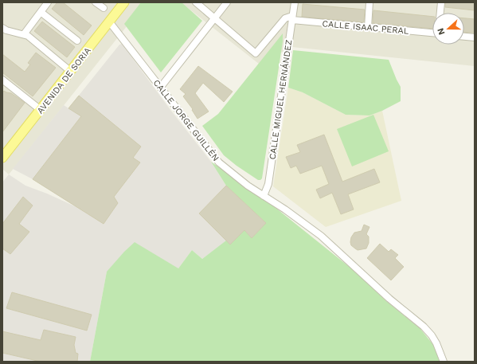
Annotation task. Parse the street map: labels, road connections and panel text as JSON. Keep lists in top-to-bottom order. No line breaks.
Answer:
{"streets":{"main road":["AVENIDA DE SORIA"],"street":["CALLE ISAAC PERAL","CALLE MIGUEL HERNÁNDEZ","CALLE JORGE GUILLÉN"]},"crossings":[["CALLE ISAAC PERAL","CALLE MIGUEL HERNÁNDEZ"],["AVENIDA DE SORIA","CALLE JORGE GUILLÉN"],["CALLE MIGUEL HERNÁNDEZ","CALLE JORGE GUILLÉN"]],"north":"left"}
